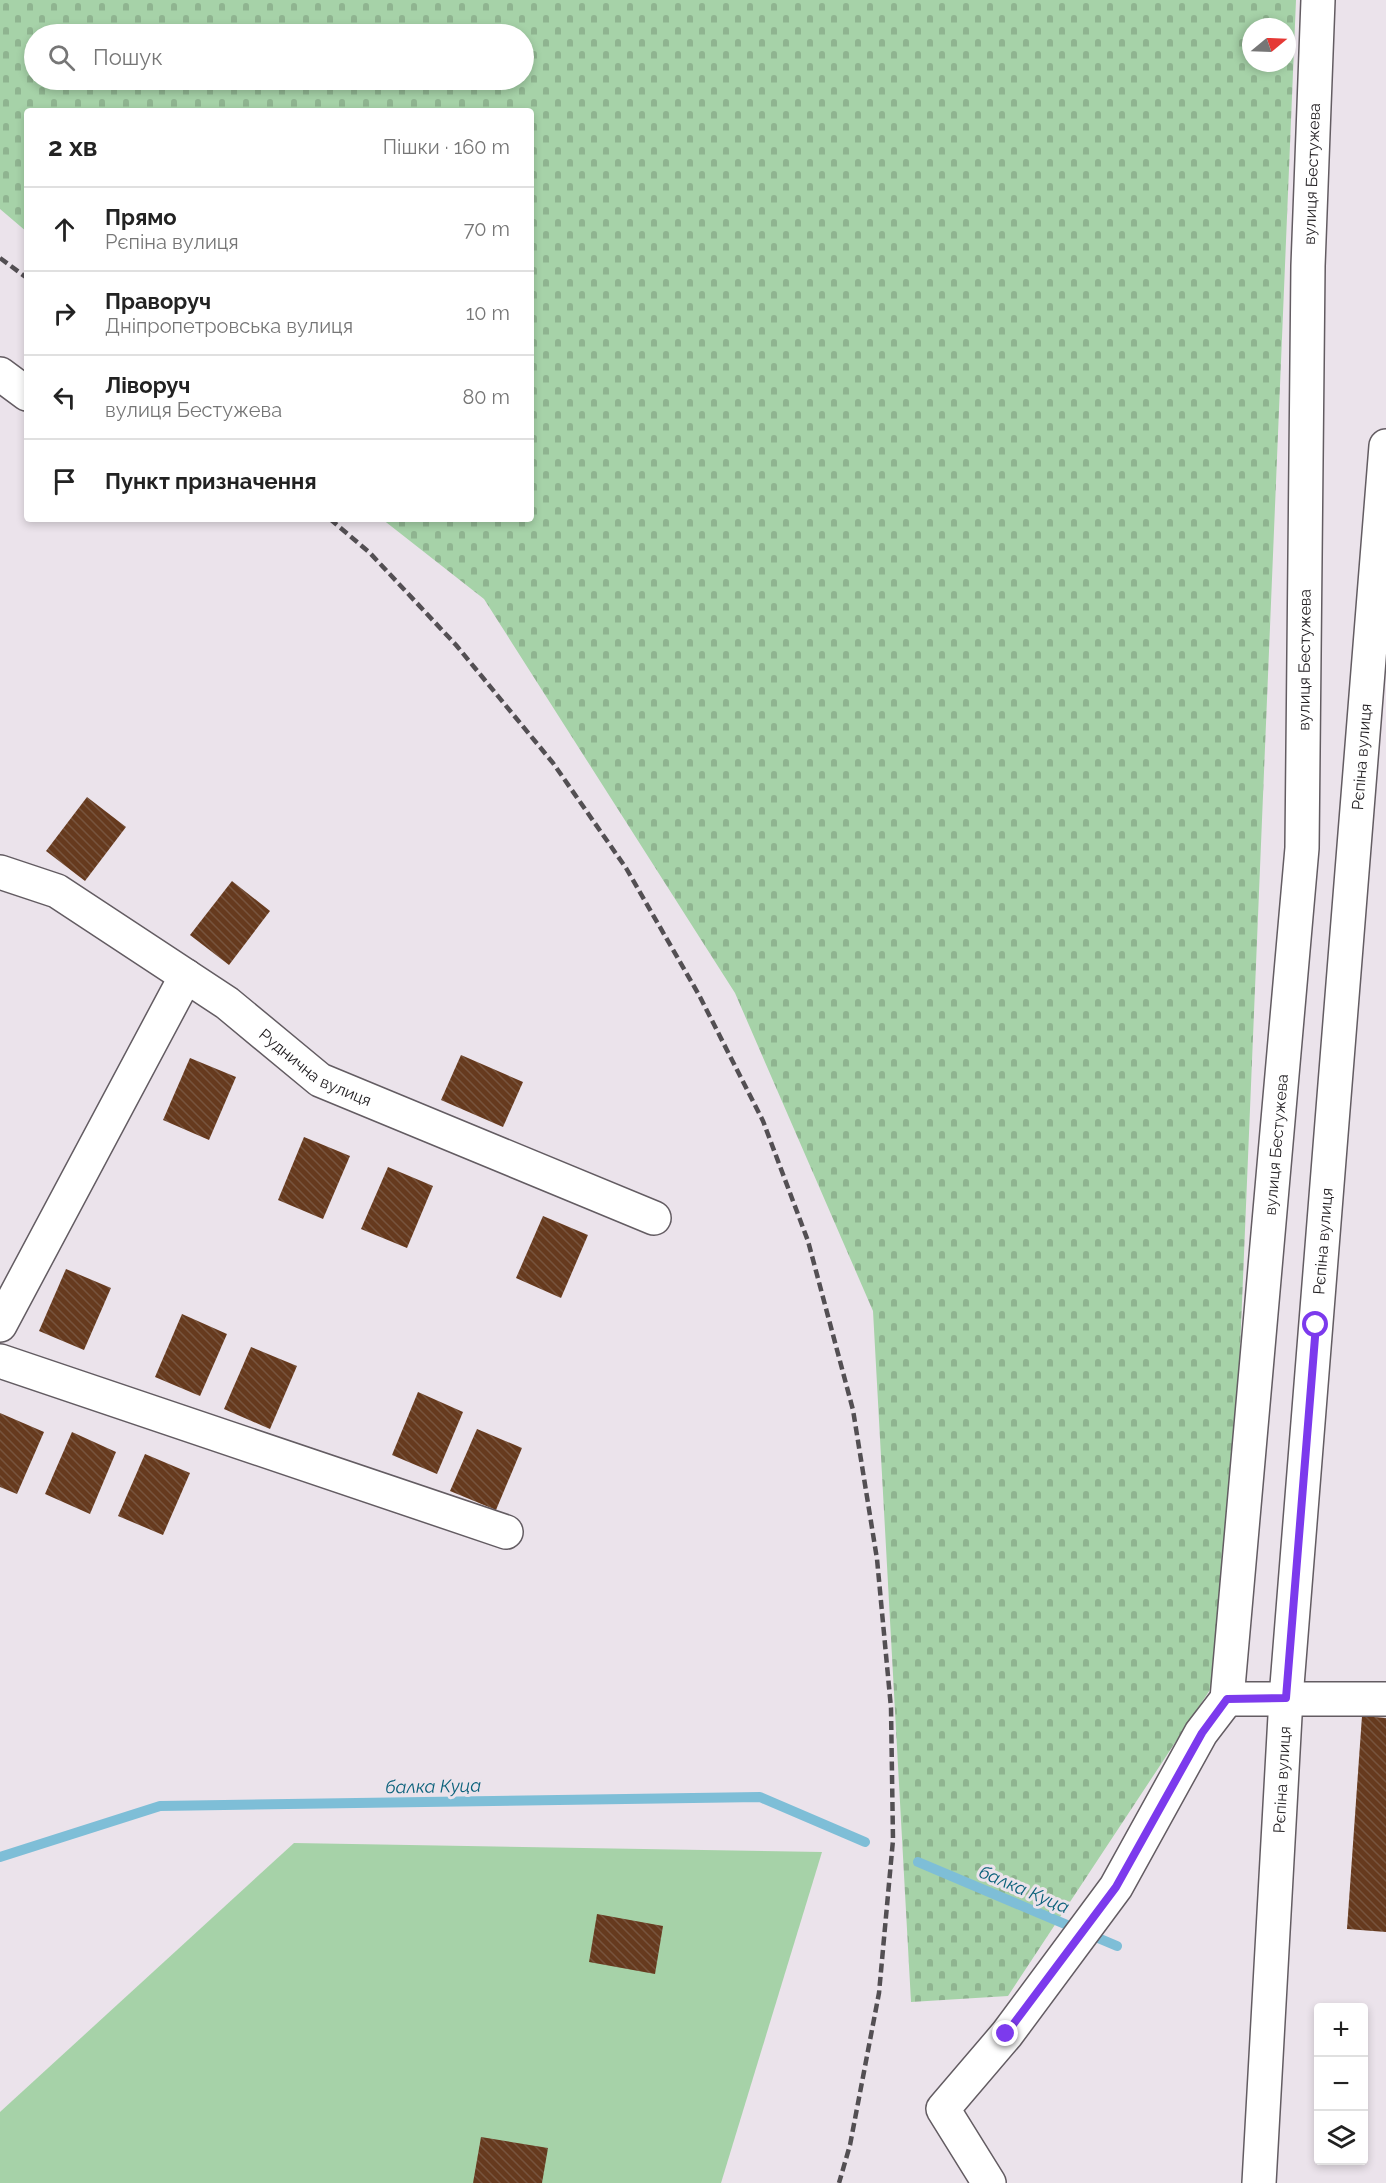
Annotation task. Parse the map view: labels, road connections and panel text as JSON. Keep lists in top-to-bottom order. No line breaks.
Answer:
{"streets":{"street":["вулиця Бестужева","Рєпіна вулиця","Руднична вулиця"]},"water":["балка Куца"],"north":"right","page":{"search":"Пошук","heading":["2 хв","Пішки · 160 m"],"list":[["Прямо","Рєпіна вулиця","70 m"],["Праворуч","Дніпропетровська вулиця","10 m"],["Ліворуч","вулиця Бестужева","80 m"],"Пункт призначення"],"map_buttons":["+","−"]}}
